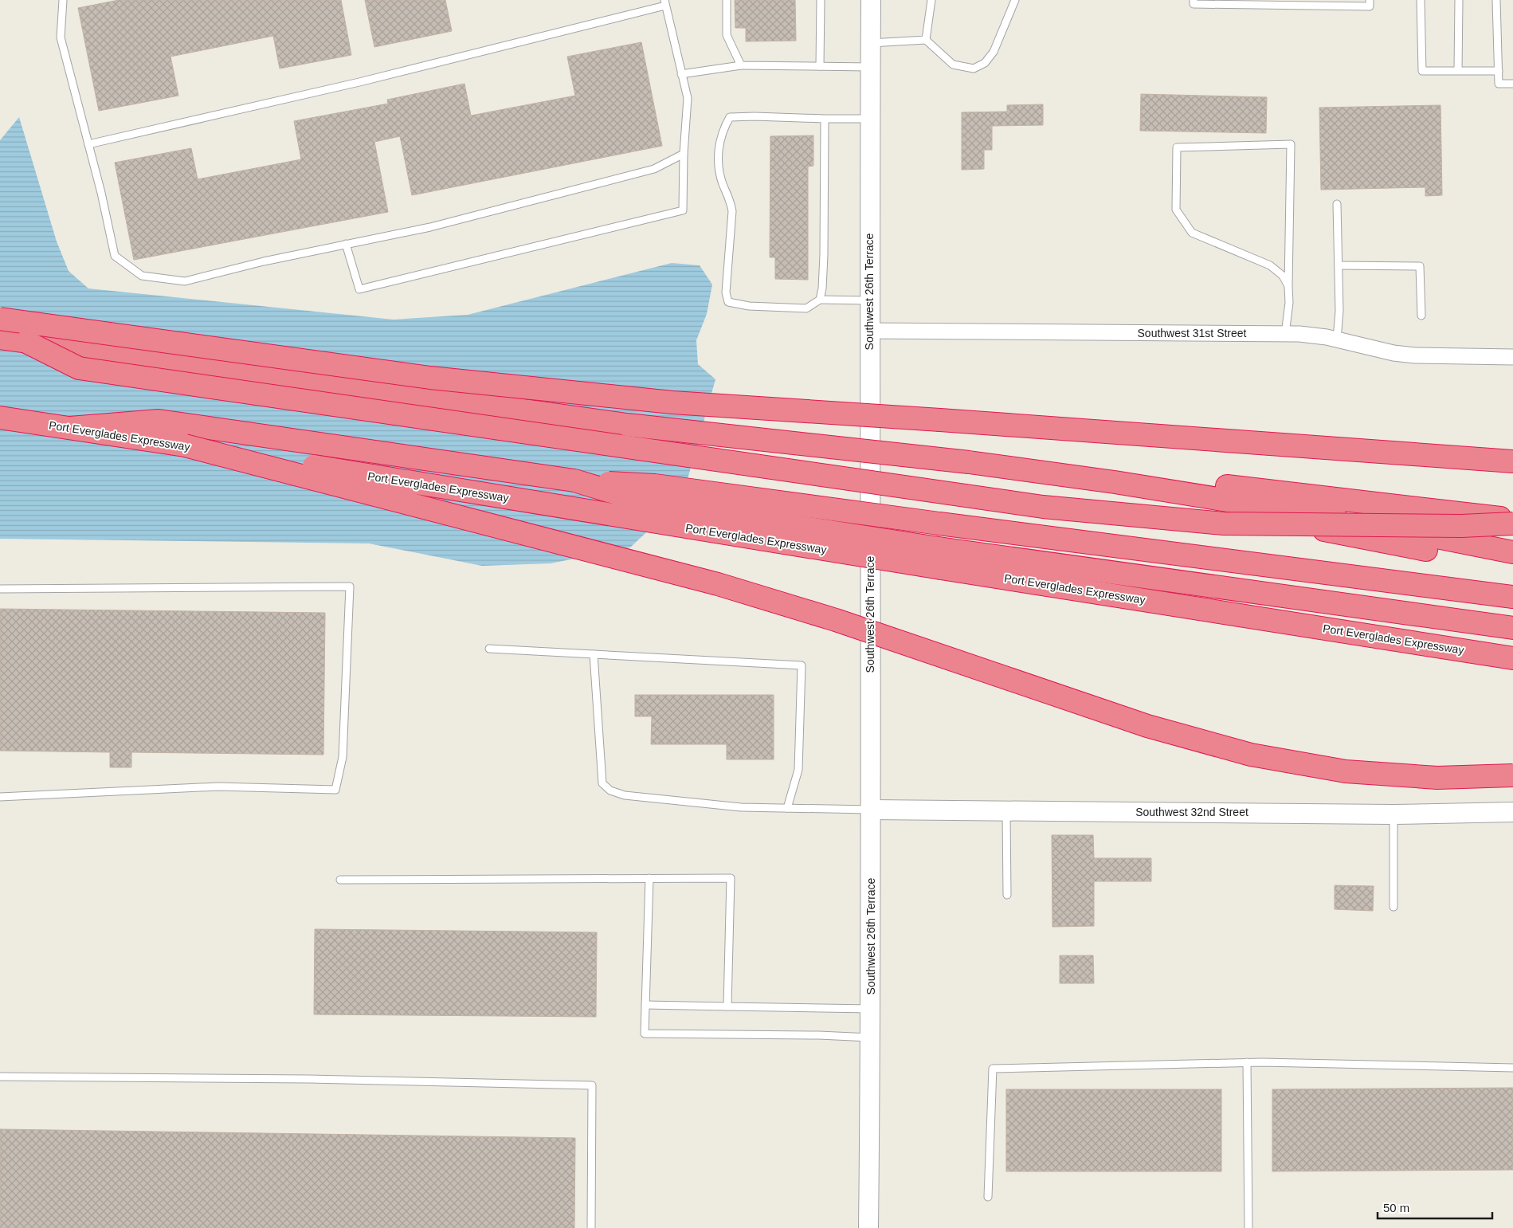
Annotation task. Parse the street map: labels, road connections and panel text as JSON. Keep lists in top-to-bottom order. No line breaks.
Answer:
{"streets":{"highway":["Port Everglades Expressway"],"street":["Southwest 26th Terrace","Southwest 31st Street","Southwest 32nd Street"]},"crossings":[["Southwest 26th Terrace","Southwest 31st Street"],["Southwest 26th Terrace","Southwest 32nd Street"]],"scale_bar":"50 m"}
